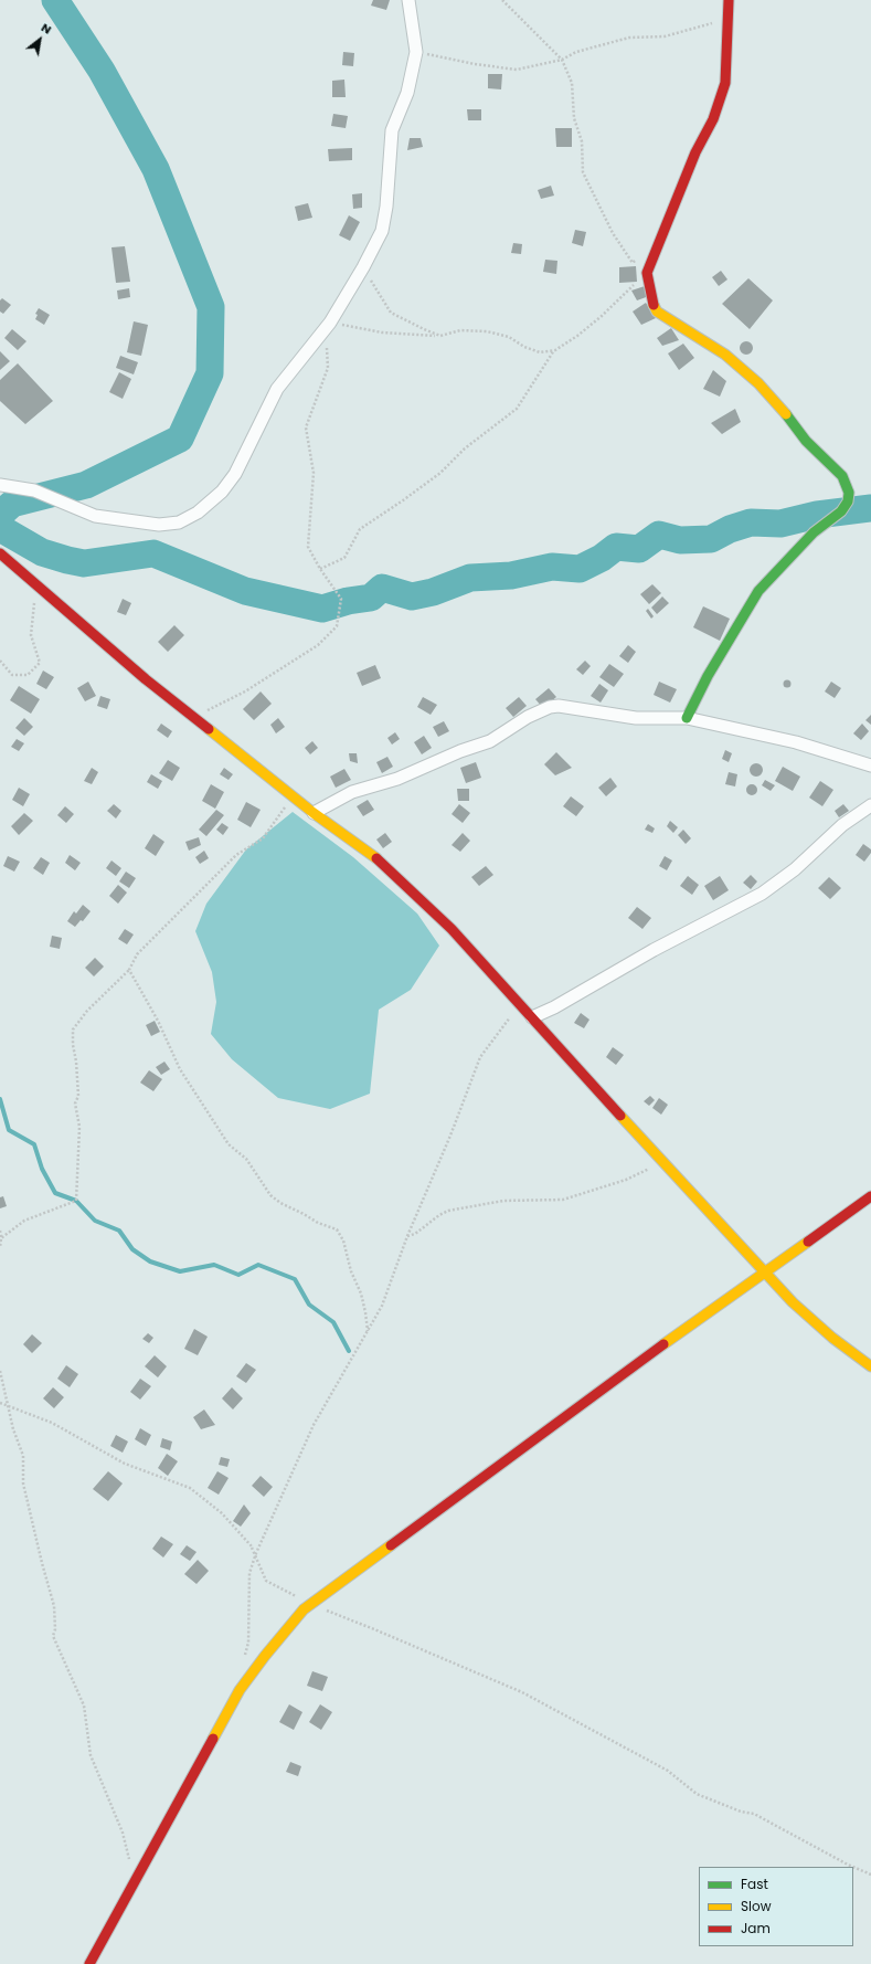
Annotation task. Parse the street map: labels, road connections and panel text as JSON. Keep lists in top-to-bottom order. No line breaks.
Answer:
{"legend":["Fast","Slow","Jam"],"north":"top right"}
